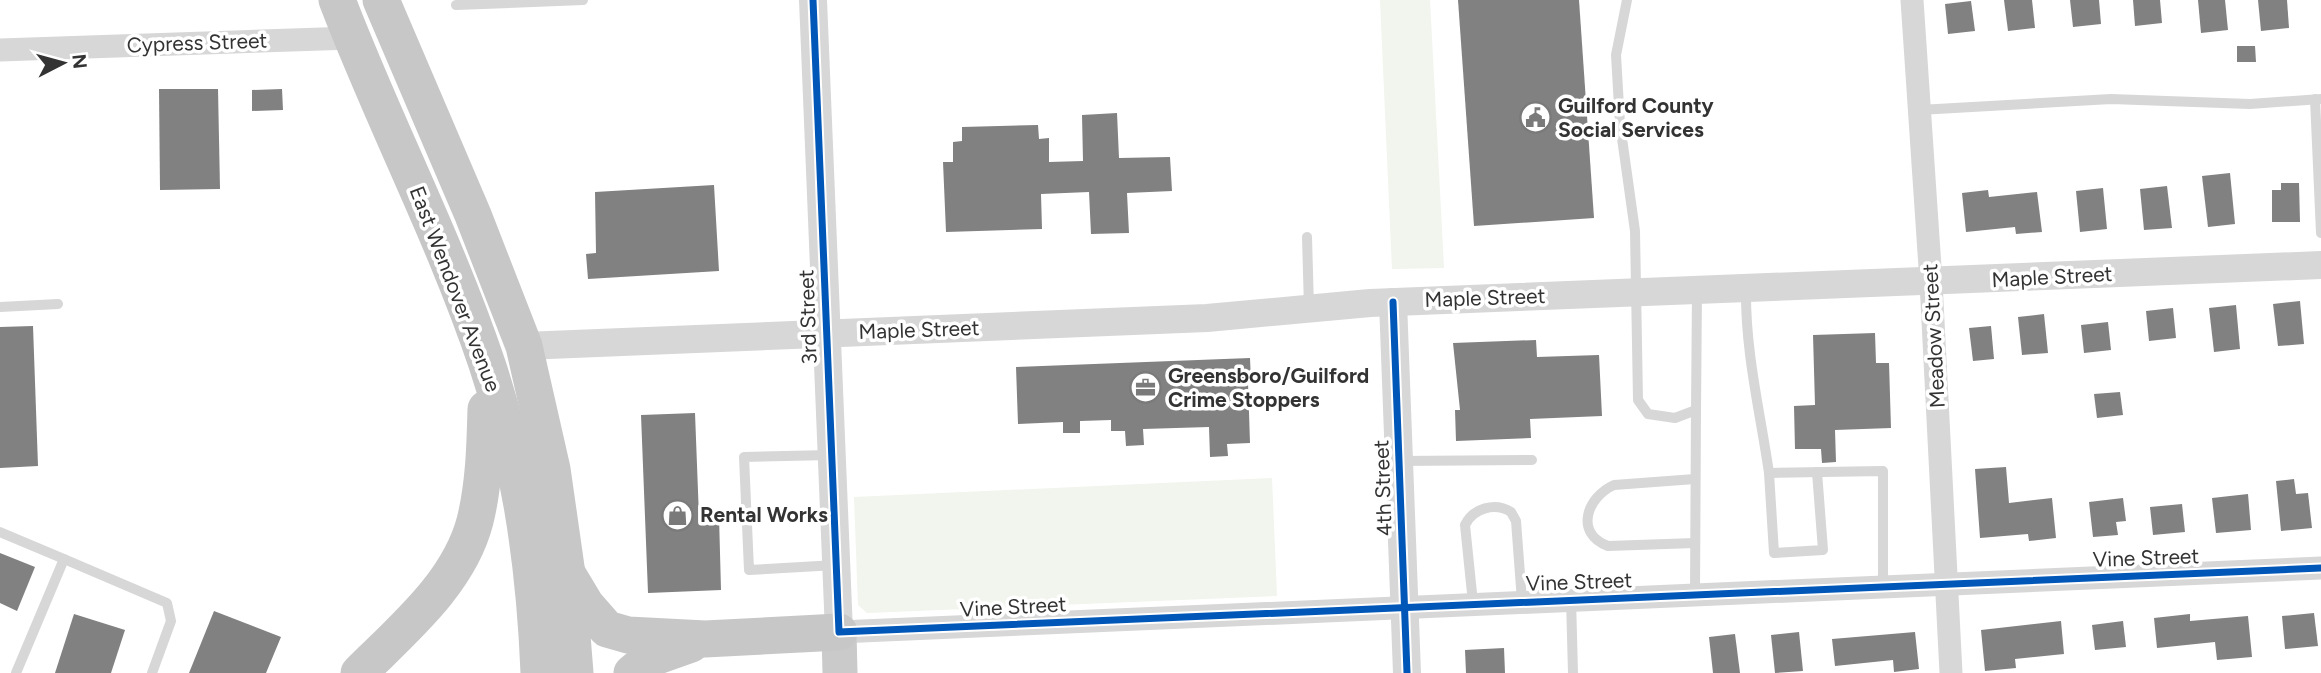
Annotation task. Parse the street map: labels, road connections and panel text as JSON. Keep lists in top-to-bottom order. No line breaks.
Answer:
{"streets":{"highway":["East Wendover Avenue"],"main road":["3rd Street"],"street":["Cypress Street","Maple Street","Meadow Street","4th Street","Vine Street"]},"crossings":[["Cypress Street","East Wendover Avenue"],["Maple Street","East Wendover Avenue"],["Maple Street","3rd Street"],["Maple Street","Meadow Street"],["Maple Street","4th Street"],["3rd Street","Vine Street"],["Meadow Street","Vine Street"],["4th Street","Vine Street"]],"places":{"public building":["Guilford County Social Services"],"office":["Greensboro/Guilford Crime Stoppers"],"shop":["Rental Works"]},"north":"right"}
